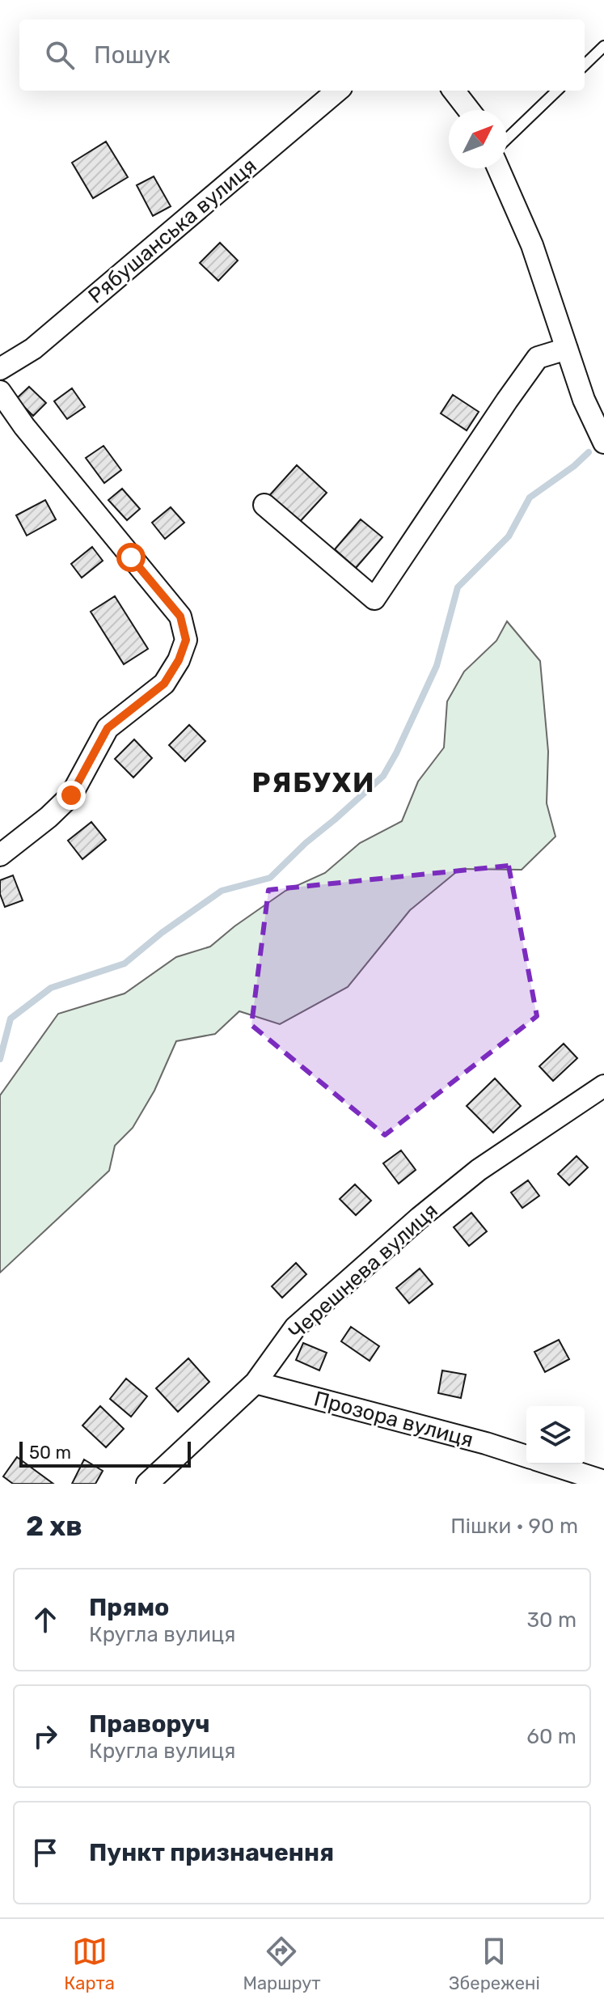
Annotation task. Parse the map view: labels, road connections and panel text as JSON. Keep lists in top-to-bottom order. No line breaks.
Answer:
{"streets":{"street":["Рябушанська вулиця","Черешнева вулиця","Прозора вулиця"]},"crossings":[["Черешнева вулиця","Прозора вулиця"]],"districts":["РЯБУХИ"],"scale_bar":"50 m","north":"top right","page":{"search":"Пошук","scale":"50 m","heading":["2 хв","Пішки · 90 m"],"list":[["Прямо","Кругла вулиця","30 m"],["Праворуч","Кругла вулиця","60 m"],"Пункт призначення"],"nav":["Карта","Маршрут","Збережені"]}}
